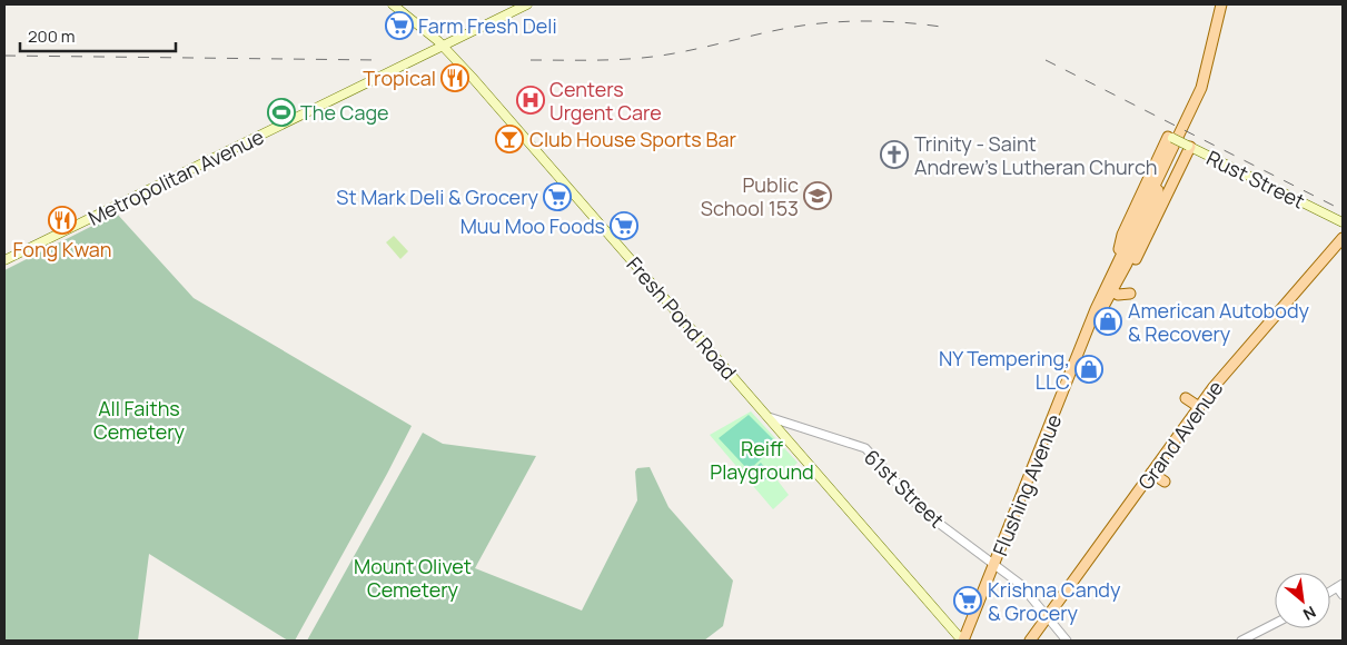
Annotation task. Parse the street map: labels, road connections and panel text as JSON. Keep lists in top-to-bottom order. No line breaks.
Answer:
{"streets":{"main road":["Metropolitan Avenue","Rust Street","Fresh Pond Road","Grand Avenue","Flushing Avenue"],"street":["61st Street"]},"crossings":[["Metropolitan Avenue","Fresh Pond Road"],["Fresh Pond Road","Flushing Avenue"],["Fresh Pond Road","61st Street"],["Grand Avenue","61st Street"],["Flushing Avenue","61st Street"]],"parks":["All Faiths Cemetery","Reiff Playground","Mount Olivet Cemetery"],"places":{"supermarket":["Farm Fresh Deli","St Mark Deli & Grocery","Muu Moo Foods","Krishna Candy & Grocery"],"restaurant":["Tropical","Fong Kwan"],"hospital":["Centers Urgent Care"],"sports":["The Cage"],"bar":["Club House Sports Bar"],"church":["Trinity - Saint Andrew's Lutheran Church"],"school or university":["Public School 153"],"shop":["American Autobody & Recovery","NY Tempering, LLC"]},"scale_bar":"200 m","north":"bottom right"}
